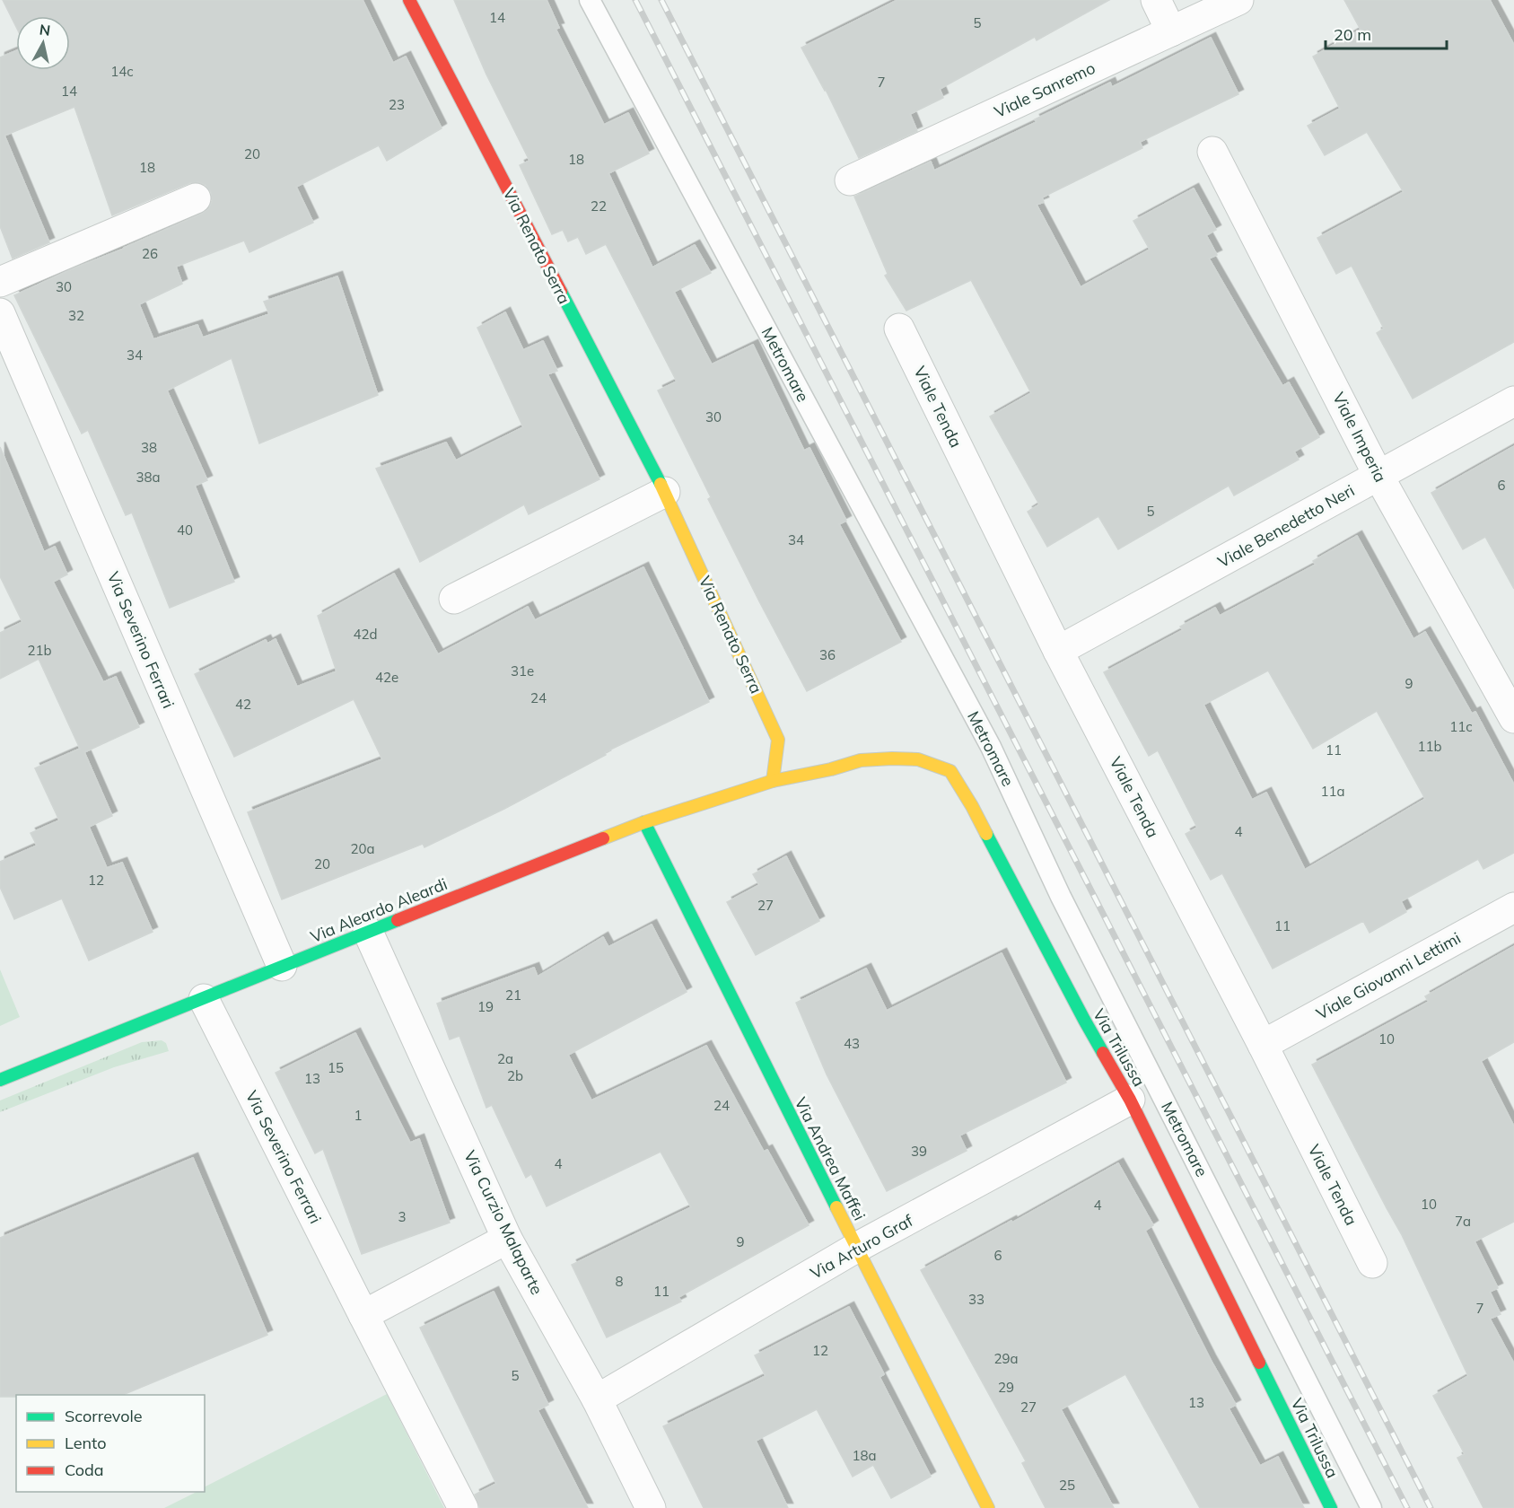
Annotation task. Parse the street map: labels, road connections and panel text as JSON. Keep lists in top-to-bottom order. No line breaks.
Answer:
{"streets":{"street":["Viale Sanremo","Via Renato Serra","Viale Tenda","Viale Imperia","Viale Benedetto Neri","Via Severino Ferrari","Via Aleardo Aleardi","Viale Giovanni Lettimi","Via Trilussa","Via Andrea Maffei","Via Curzio Malaparte","Via Arturo Graf"],"lane":["Metromare"]},"crossings":[["Via Renato Serra","Via Aleardo Aleardi"],["Via Renato Serra","Via Trilussa"],["Viale Tenda","Viale Benedetto Neri"],["Viale Tenda","Viale Giovanni Lettimi"],["Viale Imperia","Viale Benedetto Neri"],["Via Severino Ferrari","Via Aleardo Aleardi"],["Via Aleardo Aleardi","Via Trilussa"],["Via Aleardo Aleardi","Via Andrea Maffei"],["Via Aleardo Aleardi","Via Curzio Malaparte"],["Via Trilussa","Via Arturo Graf"],["Via Andrea Maffei","Via Arturo Graf"],["Via Curzio Malaparte","Via Arturo Graf"]],"house_numbers":["14","5","14c","7","14","23","20","18","18","22","26","30","32","34","30","38","38a","6","5","40","34","42d","21b","36","31e","42e","9","24","42","11c","11b","11","11a","4","20a","20","12","27","11","21","19","10","43","2a","15","2b","13","24","1","39","4","10","4","3","7a","9","6","8","11","33","7","12","29a","5","29","13","27","18a","25"],"legend":["Scorrevole","Lento","Coda"],"scale_bar":"20 m","north":"top"}
